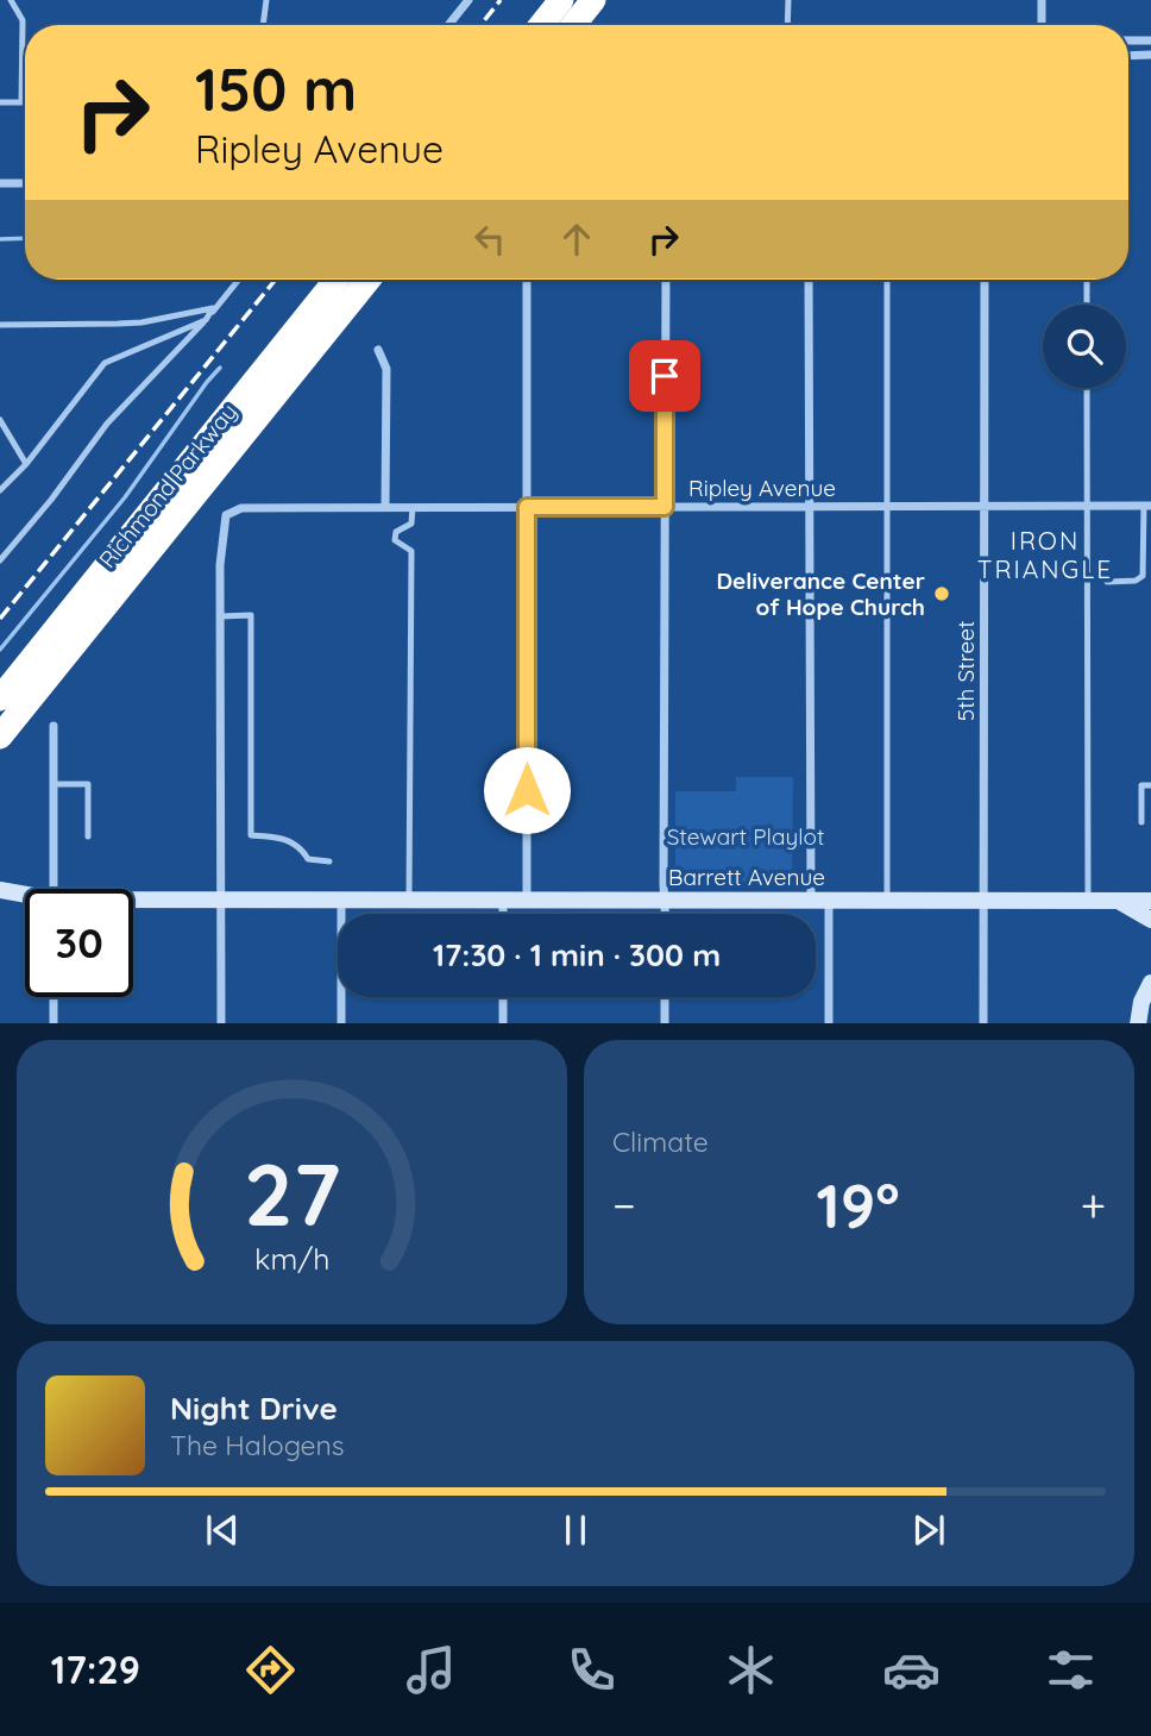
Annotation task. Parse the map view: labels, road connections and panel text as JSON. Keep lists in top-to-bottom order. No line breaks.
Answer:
{"streets":{"highway":["Richmond Parkway"],"main road":["Barrett Avenue"],"street":["Ripley Avenue","5th Street"]},"crossings":[["Ripley Avenue","5th Street"],["5th Street","Barrett Avenue"]],"districts":["IRON TRIANGLE"],"parks":["Stewart Playlot"],"places":["Deliverance Center of Hope Church"],"page":{"turn":["150 m","Ripley Avenue"],"limit":"30","trip":"17:30 · 1 min · 300 m","tile":"Climate","heat":["−","19°","+"],"song":["Night Drive","The Halogens"],"tabs":"17:29","gauge":["27","km/h"]}}
